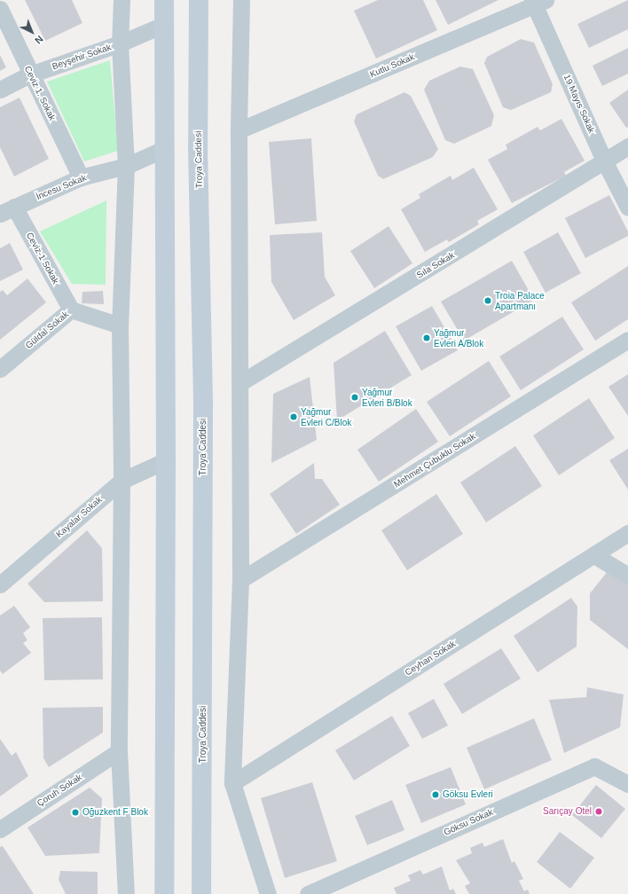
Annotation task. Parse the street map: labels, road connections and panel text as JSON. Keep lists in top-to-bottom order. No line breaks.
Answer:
{"streets":{"main road":["Troya Caddesi"],"street":["Beyşehir Sokak","Kutlu Sokak","Ceviz 1. Sokak","19 Mayıs Sokak","İncesu Sokak","Ceviz-1 Sokak","Sıla Sokak","Güldal Sokak","Mehmet Çubuklu Sokak","Kayalar Sokak","Ceyhan Sokak","Çoruh Sokak","Göksu Sokak"]},"crossings":[["Beyşehir Sokak","Ceviz 1. Sokak"],["Kutlu Sokak","19 Mayıs Sokak"],["Ceviz 1. Sokak","İncesu Sokak"],["19 Mayıs Sokak","Sıla Sokak"],["İncesu Sokak","Ceviz-1 Sokak"],["Ceviz-1 Sokak","Güldal Sokak"]],"places":["Troia Palace Apartmanı","Yağmur Evleri A/Blok","Yağmur Evleri B/Blok","Yağmur Evleri C/Blok","Göksu Evleri","Sarıçay Otel","Oğuzkent F Blok"],"north":"bottom right"}
